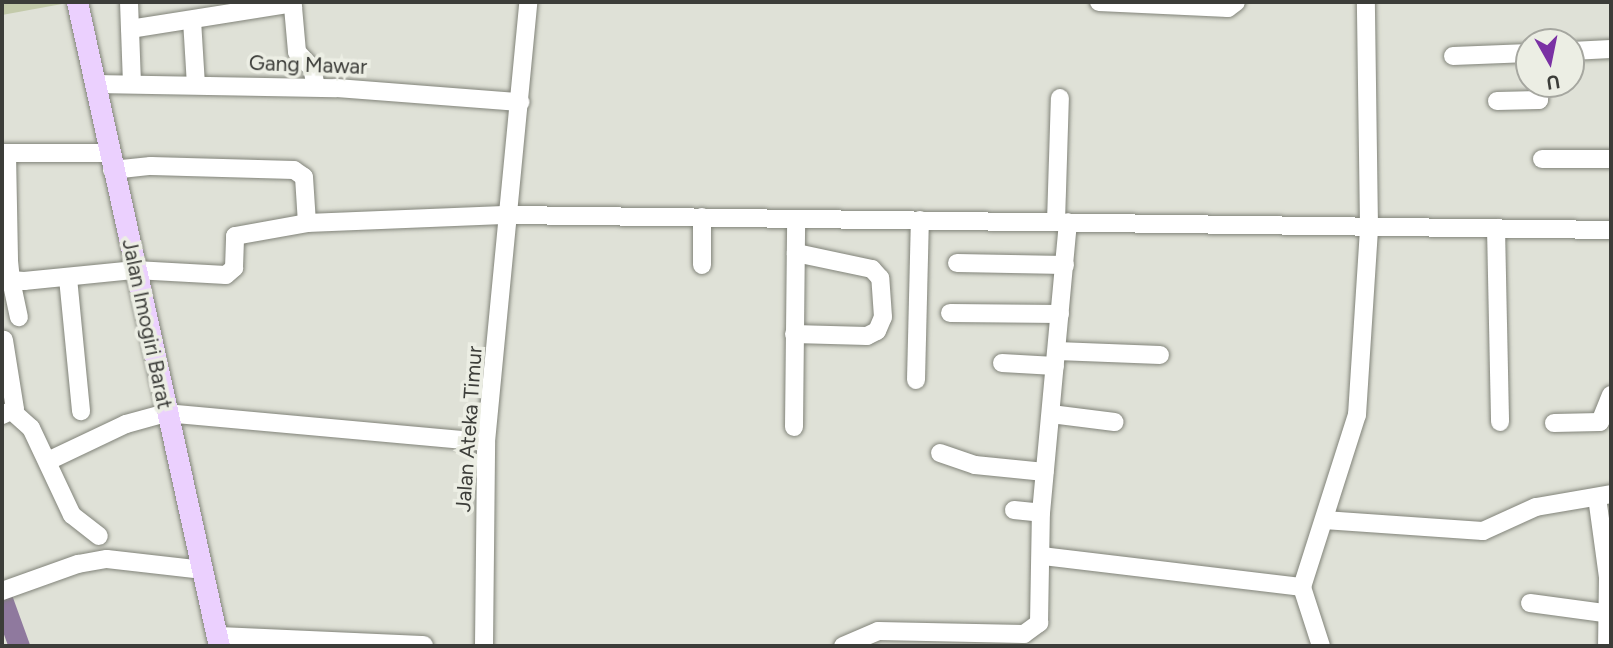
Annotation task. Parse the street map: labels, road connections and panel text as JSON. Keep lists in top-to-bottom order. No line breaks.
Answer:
{"streets":{"main road":["Jalan Imogiri Barat"],"street":["Gang Mawar","Jalan Ateka Timur"]},"crossings":[["Gang Mawar","Jalan Imogiri Barat"],["Gang Mawar","Jalan Ateka Timur"]],"north":"bottom"}
